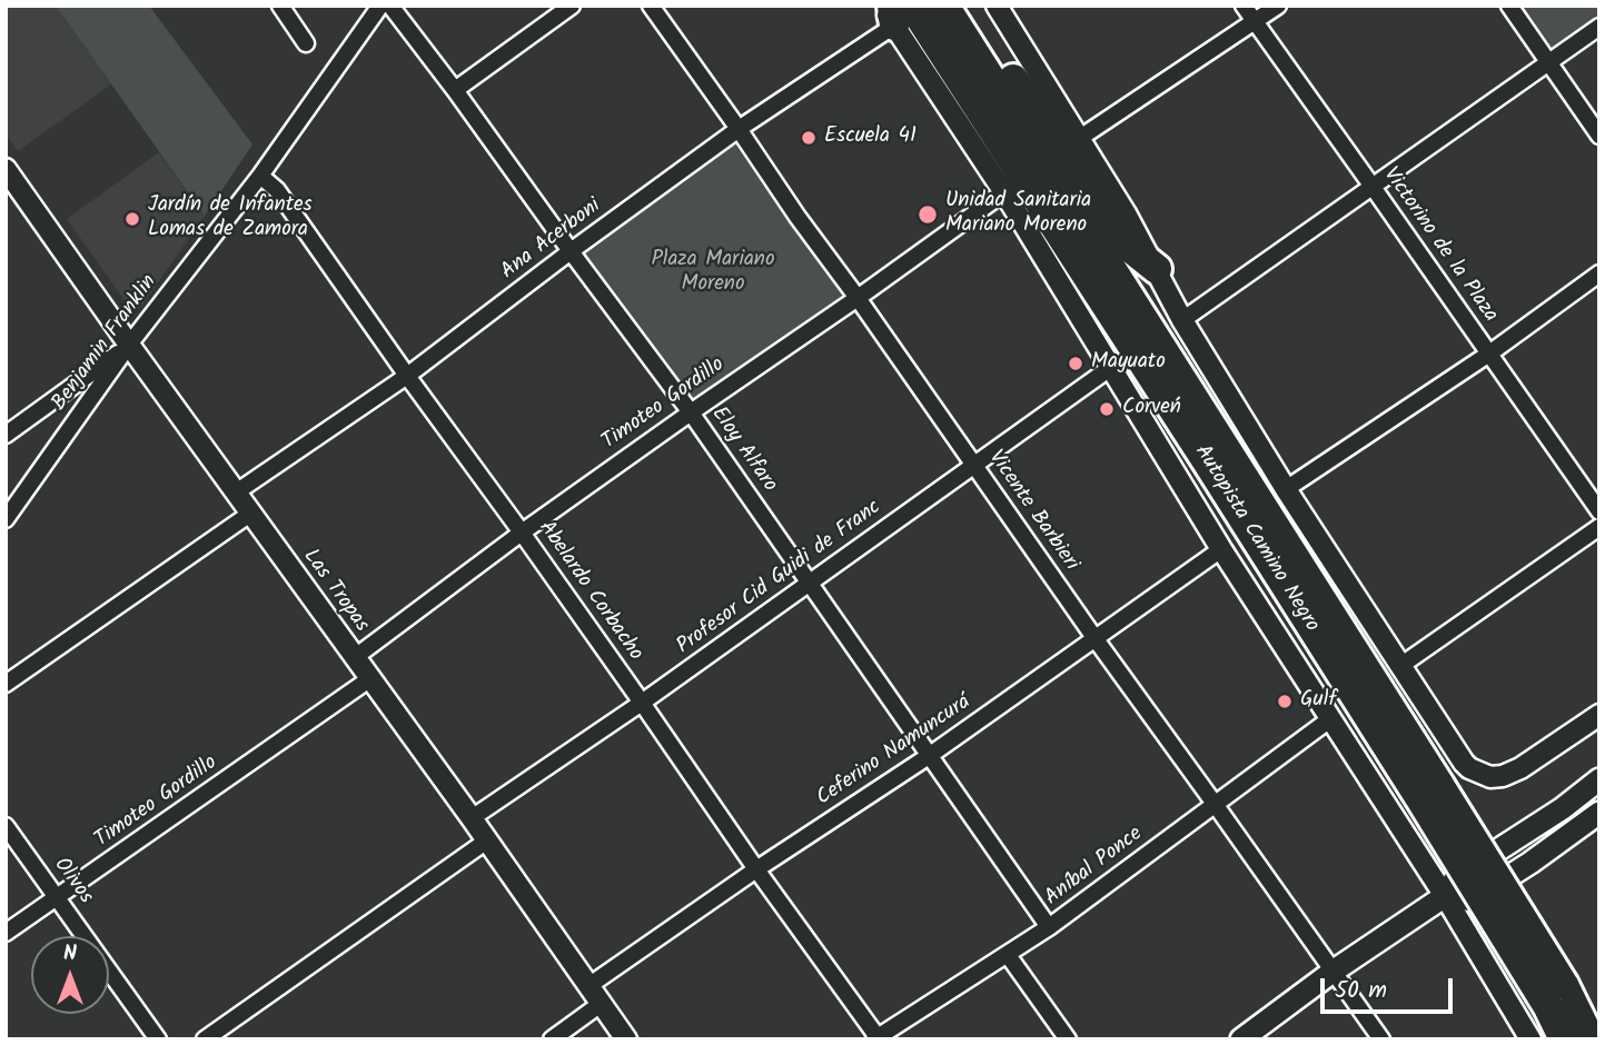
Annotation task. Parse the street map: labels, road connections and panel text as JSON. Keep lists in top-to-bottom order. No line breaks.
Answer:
{"streets":{"highway":["Autopista Camino Negro"],"street":["Ana Acerboni","Victorino de la Plaza","Benjamin Franklin","Timoteo Gordillo","Eloy Alfaro","Vicente Barbieri","Profesor Cid Guidi de Franc","Las Tropas","Abelardo Corbacho","Ceferino Namuncurá","Aníbal Ponce","Olivos"]},"crossings":[["Ana Acerboni","Eloy Alfaro"],["Ana Acerboni","Vicente Barbieri"],["Ana Acerboni","Autopista Camino Negro"],["Ana Acerboni","Las Tropas"],["Ana Acerboni","Abelardo Corbacho"],["Benjamin Franklin","Las Tropas"],["Benjamin Franklin","Abelardo Corbacho"],["Timoteo Gordillo","Eloy Alfaro"],["Timoteo Gordillo","Vicente Barbieri"],["Timoteo Gordillo","Las Tropas"],["Timoteo Gordillo","Abelardo Corbacho"],["Timoteo Gordillo","Olivos"],["Eloy Alfaro","Profesor Cid Guidi de Franc"],["Eloy Alfaro","Ceferino Namuncurá"],["Eloy Alfaro","Aníbal Ponce"],["Vicente Barbieri","Profesor Cid Guidi de Franc"],["Vicente Barbieri","Ceferino Namuncurá"],["Vicente Barbieri","Aníbal Ponce"],["Profesor Cid Guidi de Franc","Las Tropas"],["Profesor Cid Guidi de Franc","Abelardo Corbacho"],["Las Tropas","Ceferino Namuncurá"],["Abelardo Corbacho","Ceferino Namuncurá"],["Abelardo Corbacho","Aníbal Ponce"]],"parks":["Plaza Mariano Moreno"],"places":["Escuela 41","Unidad Sanitaria Mariano Moreno","Jardín de Infantes Lomas de Zamora","Mayuato","Corveń","Gulf"],"scale_bar":"50 m","north":"top"}
